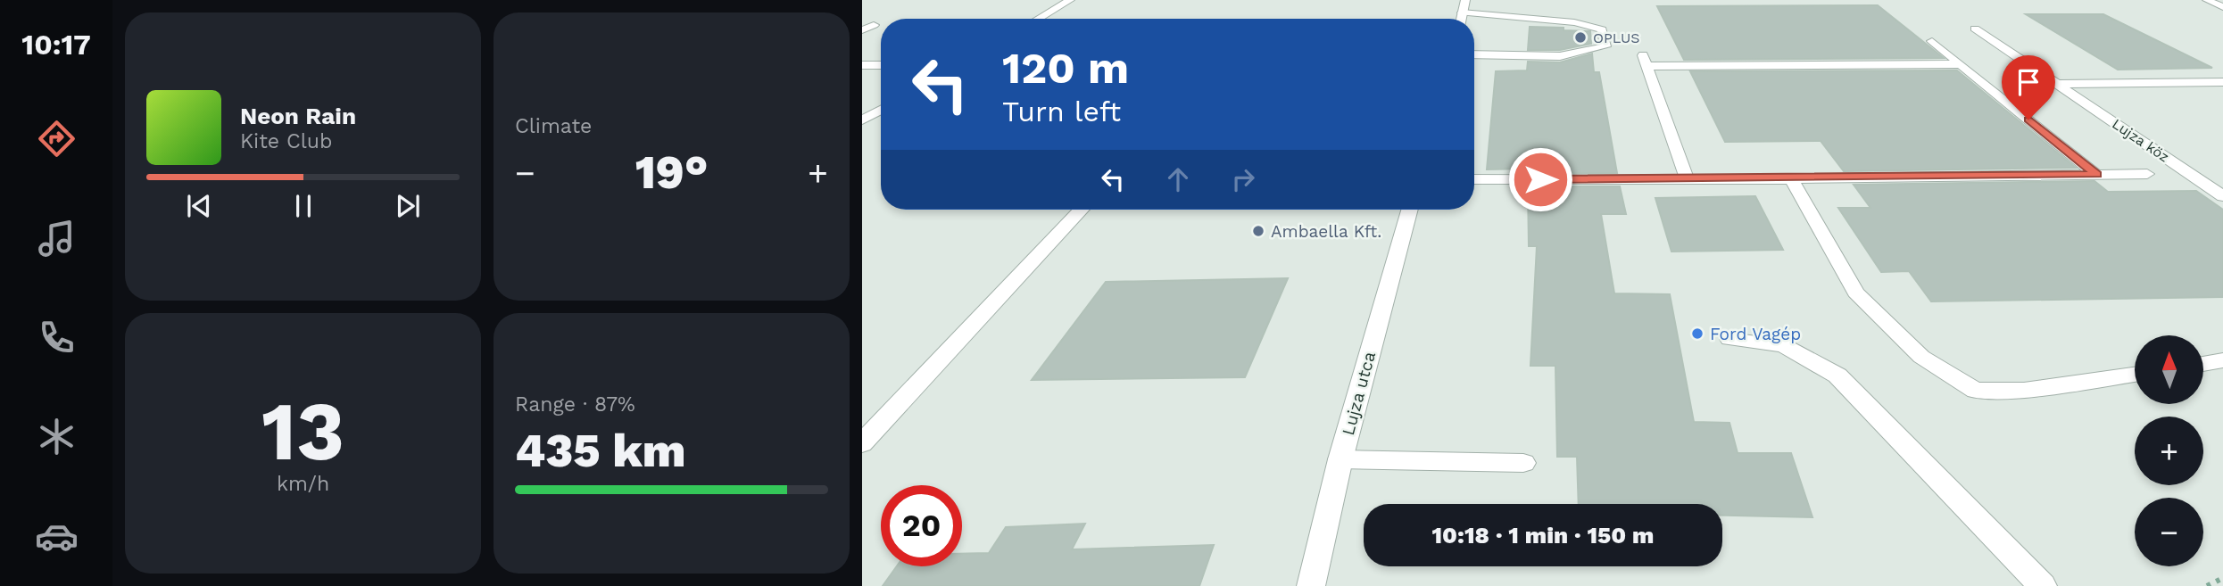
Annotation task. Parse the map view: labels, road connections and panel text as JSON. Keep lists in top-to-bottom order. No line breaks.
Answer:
{"streets":{"street":["Lujza köz","Lujza utca"]},"places":["OPLUS","Ambaella Kft.","Ford Vagép"],"north":"top","page":{"tabs":"10:17","tile":["Climate",["13","km/h"],["Range · 87%","435 km"]],"turn":["120 m","Turn left"],"song":["Neon Rain","Kite Club"],"heat":["−","19°","+"],"map_buttons":["+","−"],"limit":"20","trip":"10:18 · 1 min · 150 m"}}
